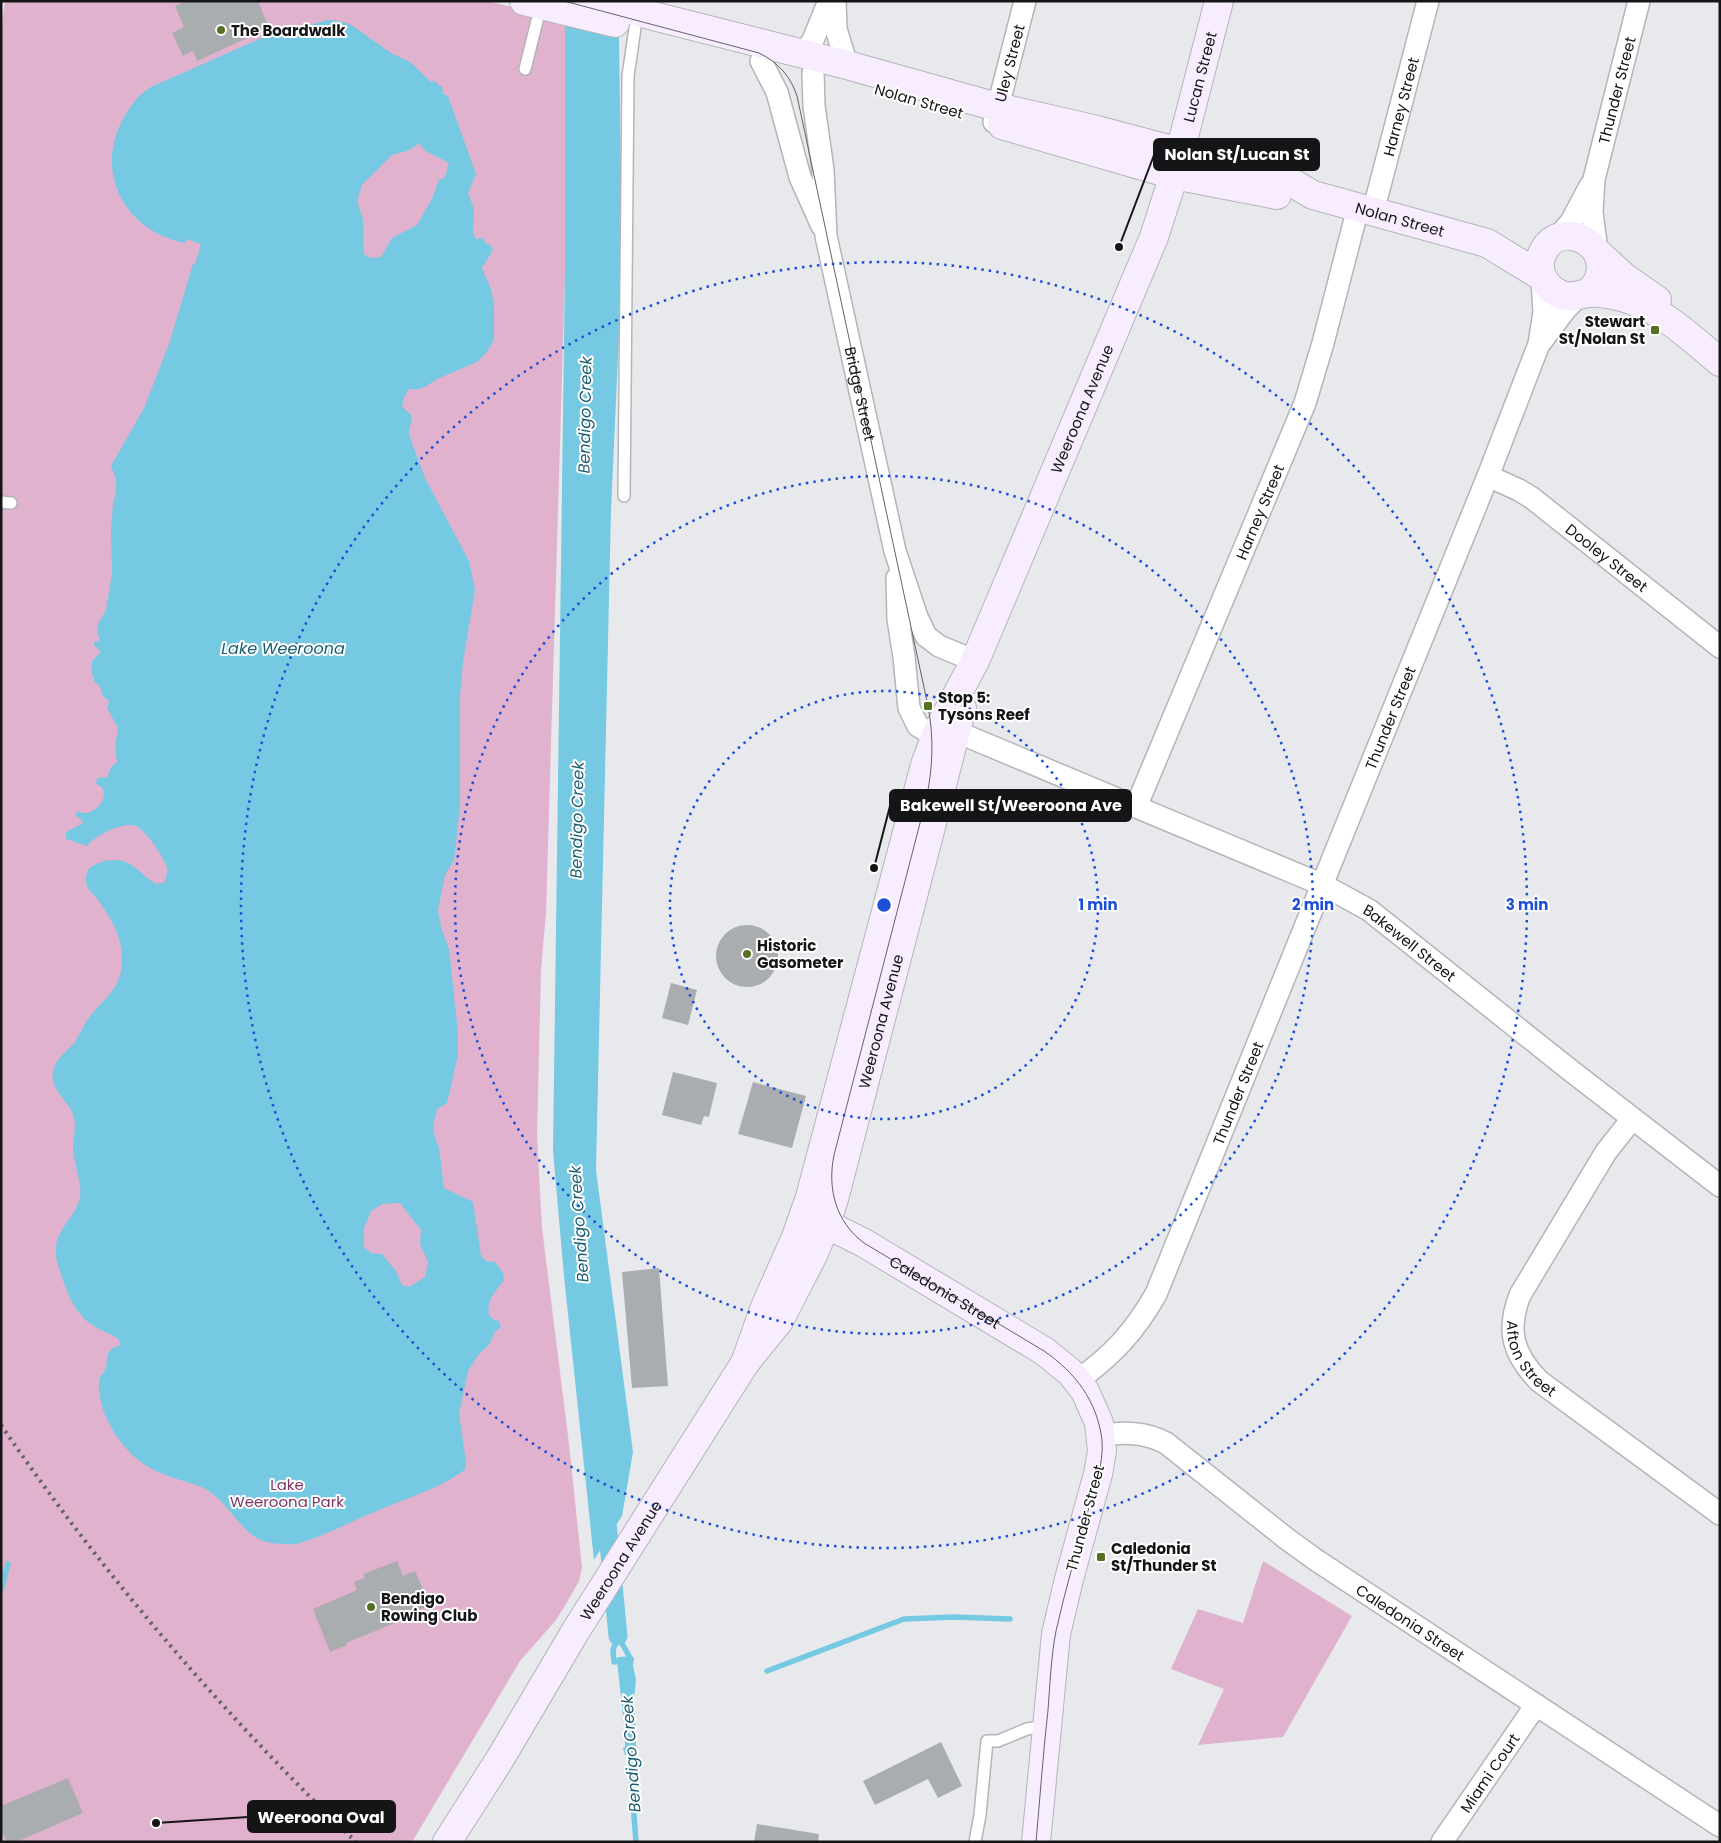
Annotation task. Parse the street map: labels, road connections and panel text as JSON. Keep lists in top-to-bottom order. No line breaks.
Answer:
{"streets":{"street":["Uley Street","Lucan Street","Thunder Street","Nolan Street","Harney Street","Bridge Street","Weeroona Avenue","Dooley Street","Bakewell Street","Caledonia Street","Afton Street","Miami Court"]},"crossings":[["Uley Street","Nolan Street"],["Lucan Street","Nolan Street"],["Lucan Street","Weeroona Avenue"],["Thunder Street","Nolan Street"],["Thunder Street","Dooley Street"],["Thunder Street","Bakewell Street"],["Thunder Street","Caledonia Street"],["Nolan Street","Harney Street"],["Nolan Street","Bridge Street"],["Nolan Street","Weeroona Avenue"],["Harney Street","Bakewell Street"],["Bridge Street","Weeroona Avenue"],["Bridge Street","Bakewell Street"],["Weeroona Avenue","Bakewell Street"],["Weeroona Avenue","Caledonia Street"],["Bakewell Street","Afton Street"],["Caledonia Street","Miami Court"]],"water":["Bendigo Creek","Lake Weeroona"],"parks":["Lake Weeroona Park"],"places":{"other":["The Boardwalk","Nolan St/Lucan St","Bakewell St/Weeroona Ave","Historic Gasometer","Bendigo Rowing Club","Weeroona Oval"],"transit":["Stewart St/Nolan St","Stop 5: Tysons Reef","Caledonia St/Thunder St"]},"rings":["1 min","2 min","3 min"]}
